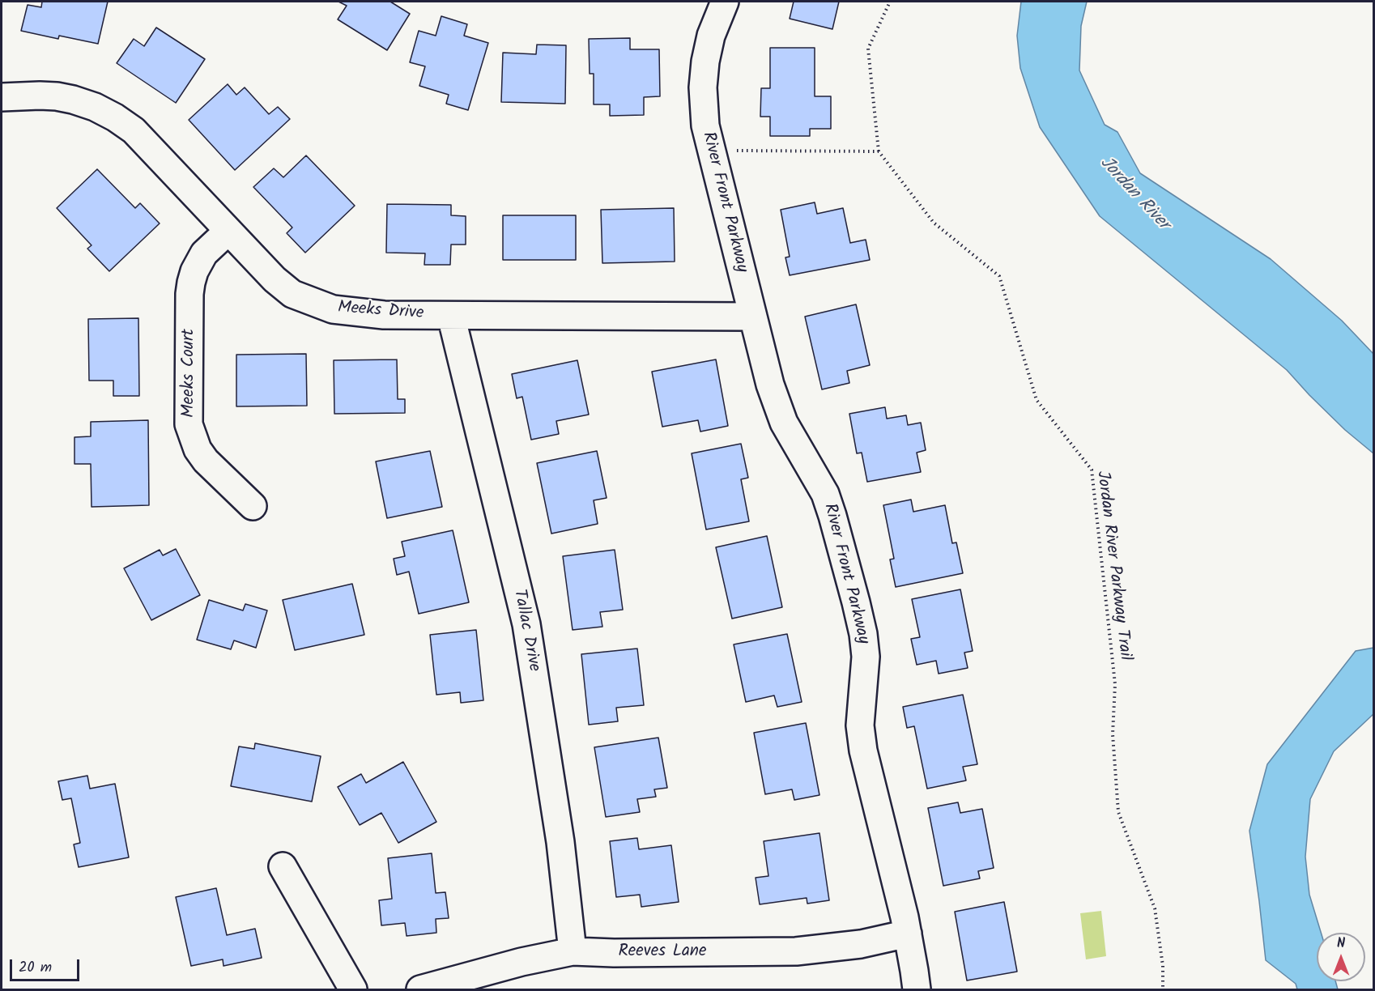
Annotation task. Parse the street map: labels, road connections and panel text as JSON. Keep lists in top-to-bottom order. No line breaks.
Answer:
{"streets":{"street":["River Front Parkway","Meeks Drive","Meeks Court","Tallac Drive","Reeves Lane"],"path":["Jordan River Parkway Trail"]},"crossings":[["River Front Parkway","Meeks Drive"],["River Front Parkway","Reeves Lane"],["Meeks Drive","Meeks Court"],["Meeks Drive","Tallac Drive"],["Tallac Drive","Reeves Lane"]],"water":["Jordan River"],"scale_bar":"20 m","north":"top"}
